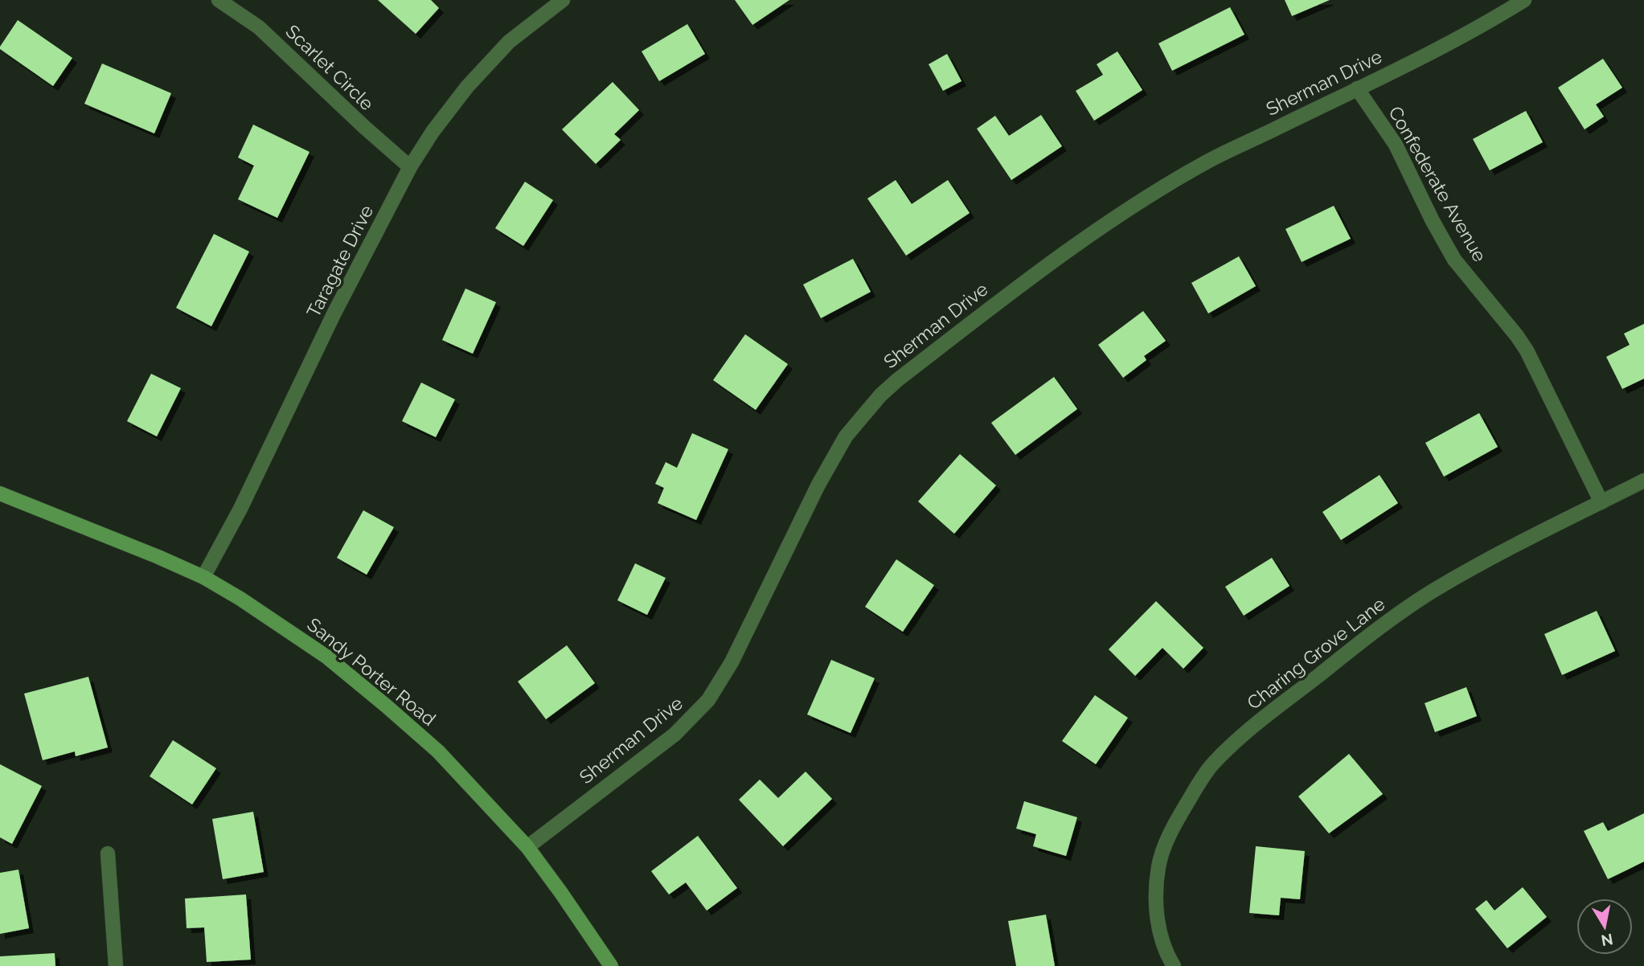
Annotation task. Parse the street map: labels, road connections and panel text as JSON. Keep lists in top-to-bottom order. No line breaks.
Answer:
{"streets":{"street":["Scarlet Circle","Sherman Drive","Confederate Avenue","Taragate Drive","Charing Grove Lane","Sandy Porter Road"]},"crossings":[["Scarlet Circle","Taragate Drive"],["Sherman Drive","Confederate Avenue"],["Sherman Drive","Sandy Porter Road"],["Confederate Avenue","Charing Grove Lane"],["Taragate Drive","Sandy Porter Road"]],"north":"bottom"}
